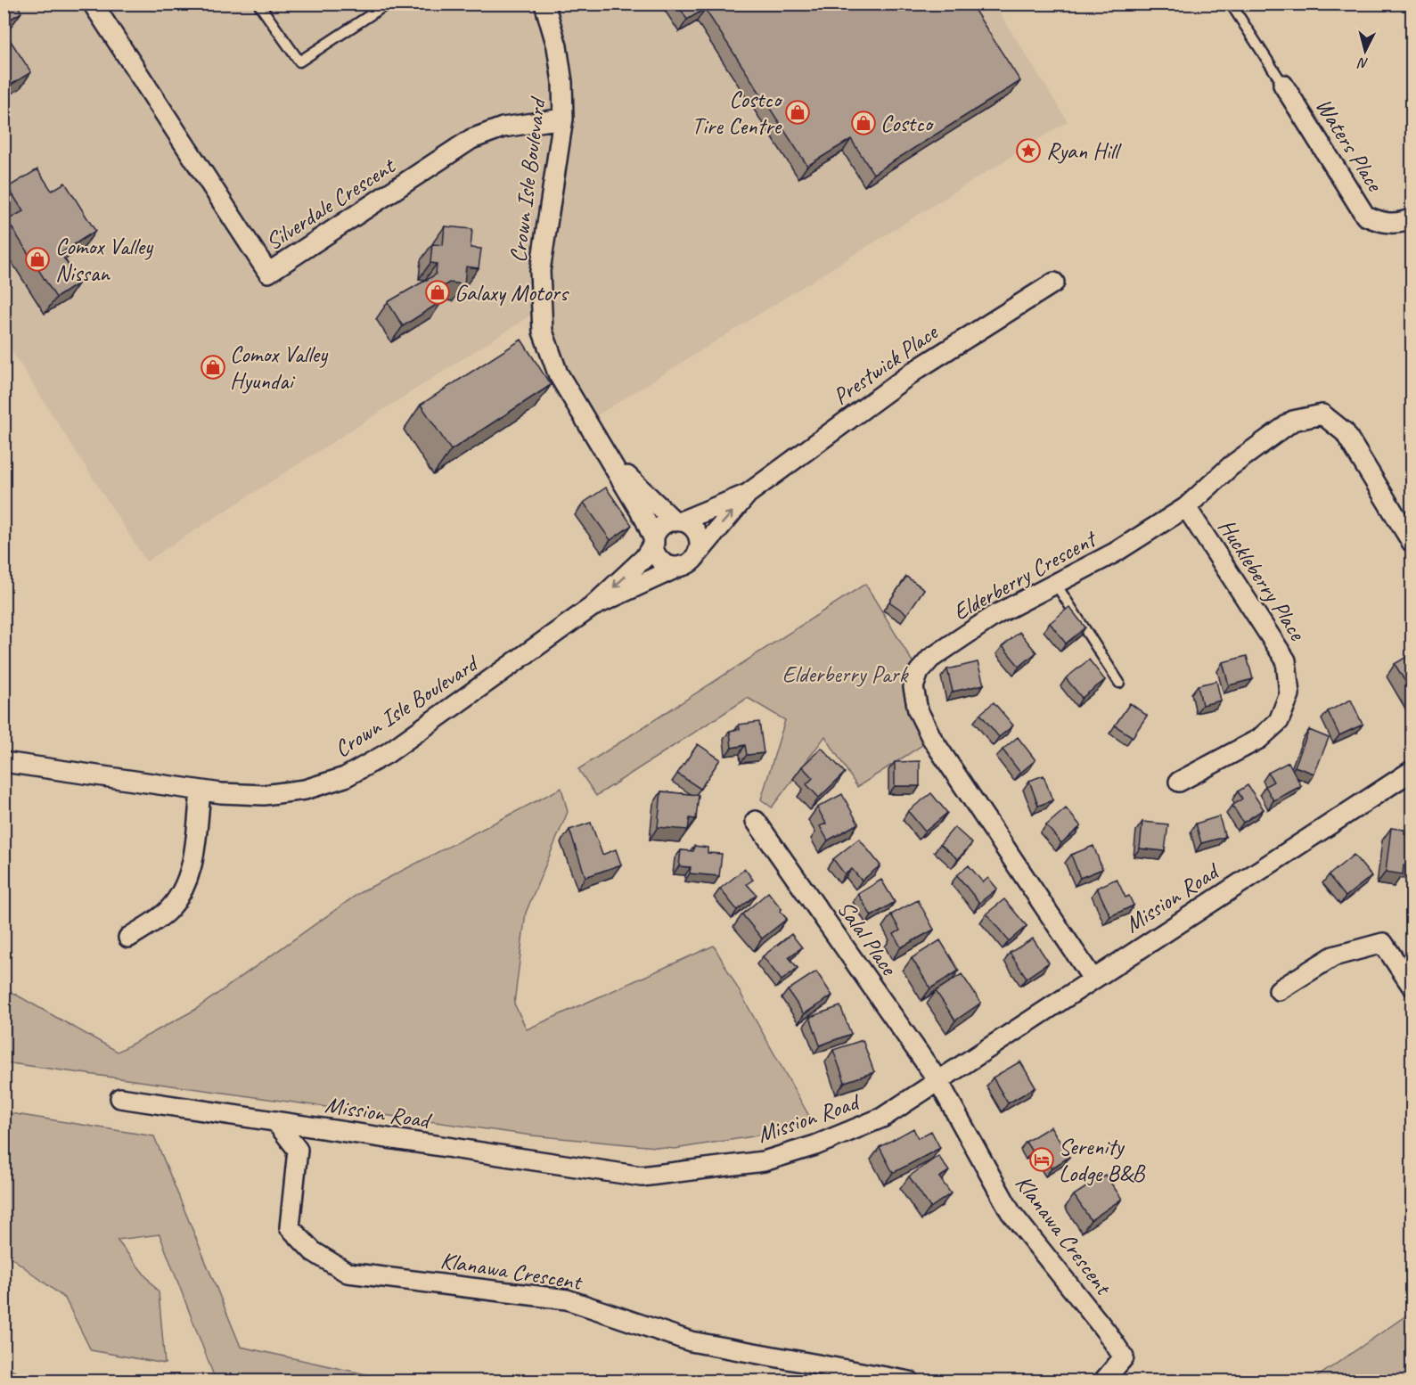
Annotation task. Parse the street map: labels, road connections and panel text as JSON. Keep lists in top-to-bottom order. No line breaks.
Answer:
{"streets":{"street":["Waters Place","Crown Isle Boulevard","Silverdale Crescent","Prestwick Place","Elderberry Crescent","Huckleberry Place","Mission Road","Salal Place","Klanawa Crescent"]},"crossings":[["Crown Isle Boulevard","Silverdale Crescent"],["Crown Isle Boulevard","Prestwick Place"],["Elderberry Crescent","Huckleberry Place"],["Elderberry Crescent","Mission Road"],["Mission Road","Salal Place"],["Mission Road","Klanawa Crescent"],["Salal Place","Klanawa Crescent"]],"parks":["Elderberry Park"],"places":{"shop":["Costco Tire Centre","Costco","Comox Valley Nissan","Galaxy Motors","Comox Valley Hyundai"],"place":["Ryan Hill"],"hotel":["Serenity Lodge B&B"]},"north":"bottom"}
